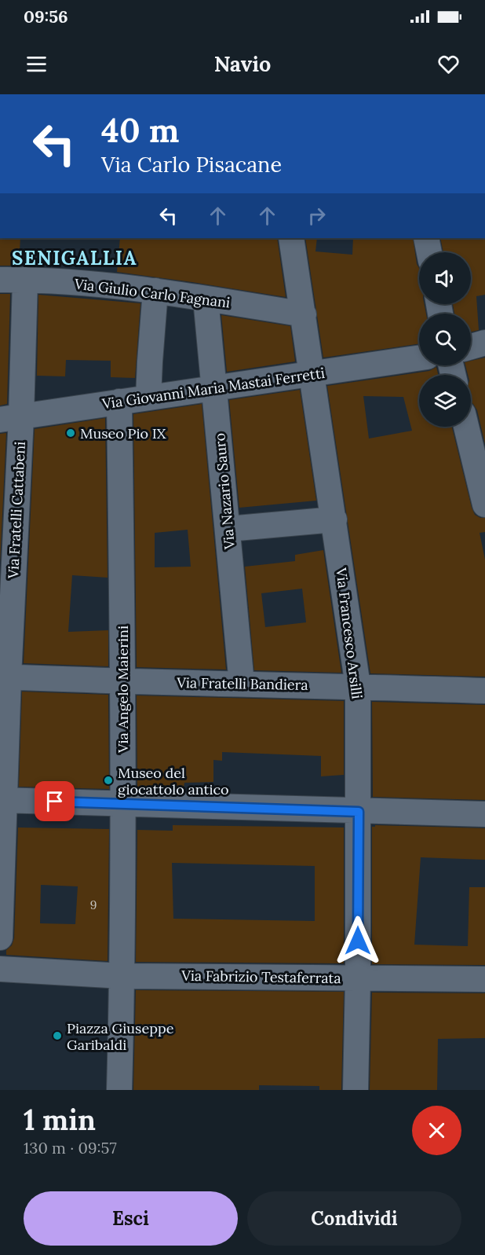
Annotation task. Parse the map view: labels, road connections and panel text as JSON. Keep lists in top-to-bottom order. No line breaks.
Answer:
{"streets":{"street":["Via Giulio Carlo Fagnani","Via Giovanni Maria Mastai Ferretti","Via Nazario Sauro","Via Fratelli Cattabeni","Via Francesco Arsilli","Via Fratelli Bandiera","Via Angelo Maierini","Via Fabrizio Testaferrata"]},"crossings":[["Via Giulio Carlo Fagnani","Via Nazario Sauro"],["Via Giulio Carlo Fagnani","Via Fratelli Cattabeni"],["Via Giulio Carlo Fagnani","Via Francesco Arsilli"],["Via Giovanni Maria Mastai Ferretti","Via Nazario Sauro"],["Via Giovanni Maria Mastai Ferretti","Via Fratelli Cattabeni"],["Via Giovanni Maria Mastai Ferretti","Via Francesco Arsilli"],["Via Giovanni Maria Mastai Ferretti","Via Angelo Maierini"],["Via Nazario Sauro","Via Fratelli Bandiera"],["Via Fratelli Cattabeni","Via Fratelli Bandiera"],["Via Francesco Arsilli","Via Fratelli Bandiera"],["Via Francesco Arsilli","Via Fabrizio Testaferrata"],["Via Fratelli Bandiera","Via Angelo Maierini"],["Via Angelo Maierini","Via Fabrizio Testaferrata"]],"districts":["SENIGALLIA"],"places":["Museo Pio IX","Museo del giocattolo antico","Piazza Giuseppe Garibaldi"],"house_numbers":["9"],"page":{"status":"09:56","header":"Navio","turn":["40 m","Via Carlo Pisacane"],"heading":["1 min","130 m · 09:57"],"buttons":["Esci","Condividi"]}}
